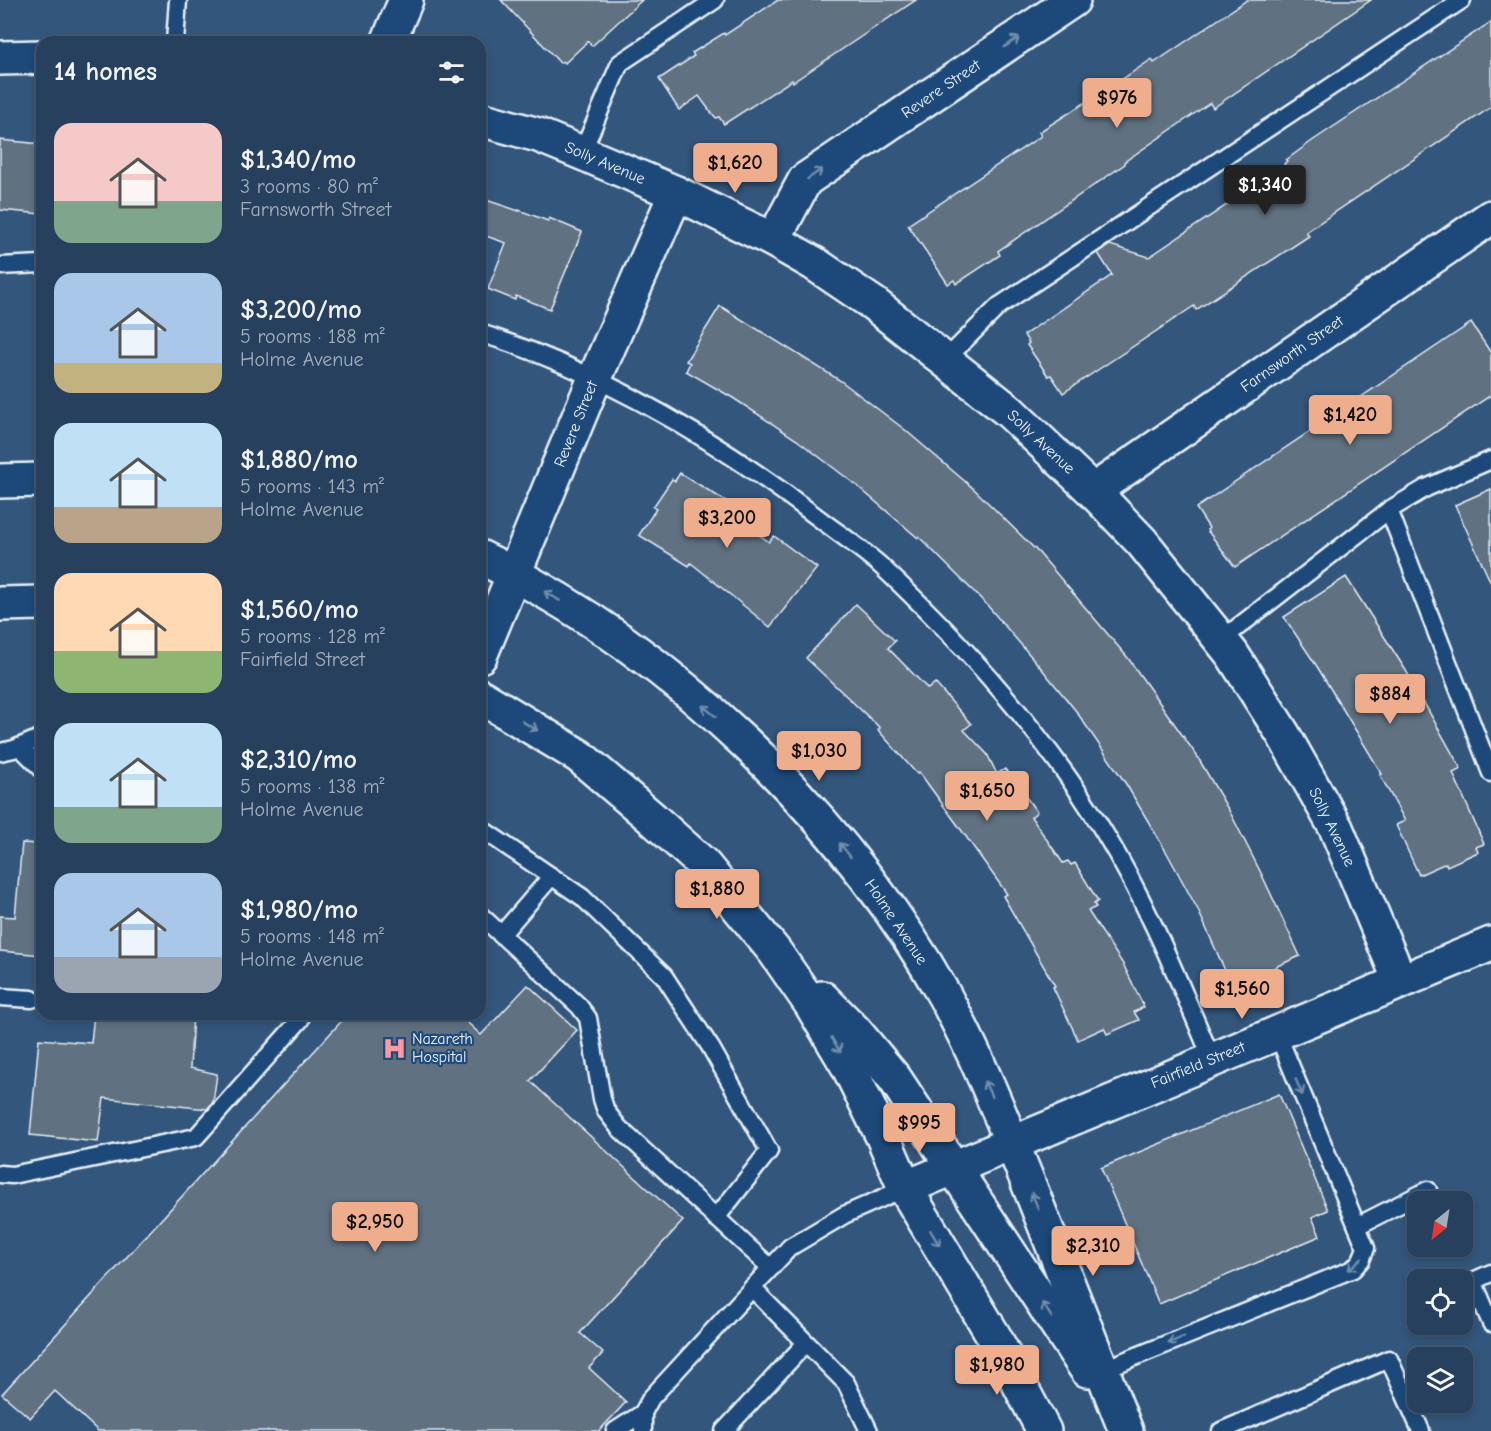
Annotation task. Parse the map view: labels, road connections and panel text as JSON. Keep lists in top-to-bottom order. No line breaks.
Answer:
{"streets":{"street":["Revere Street","Solly Avenue","Farnsworth Street","Holme Avenue","Fairfield Street"]},"crossings":[["Revere Street","Solly Avenue"],["Revere Street","Holme Avenue"],["Solly Avenue","Farnsworth Street"],["Solly Avenue","Fairfield Street"],["Holme Avenue","Fairfield Street"]],"one_way":["Revere Street"],"places":{"hospital":["Nazareth Hospital"]},"north":"bottom left","page":{"heading":"14 homes","price":["$976","$1,620","$1,340","$1,420","$3,200","$884","$1,030","$1,650","$1,880","$1,560","$995","$2,950","$2,310","$1,980"],"list":[{"name":"$1,340/mo","note":"3 rooms · 80 m² · Farnsworth Street"},{"name":"$3,200/mo","note":"5 rooms · 188 m² · Holme Avenue"},{"name":"$1,880/mo","note":"5 rooms · 143 m² · Holme Avenue"},{"name":"$1,560/mo","note":"5 rooms · 128 m² · Fairfield Street"},{"name":"$2,310/mo","note":"5 rooms · 138 m² · Holme Avenue"},{"name":"$1,980/mo","note":"5 rooms · 148 m² · Holme Avenue"}]}}
